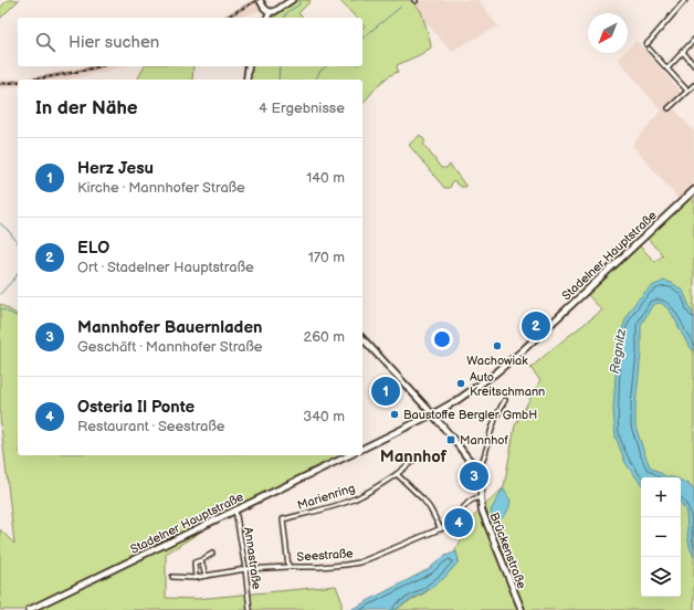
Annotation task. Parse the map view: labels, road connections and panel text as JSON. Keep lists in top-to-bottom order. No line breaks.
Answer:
{"streets":{"main road":["Stadelner Hauptstraße","Brückenstraße"],"street":["Marienring","Seestraße","Annastraße"]},"crossings":[["Stadelner Hauptstraße","Annastraße"],["Marienring","Seestraße"],["Brückenstraße","Seestraße"],["Seestraße","Annastraße"]],"districts":["Mannhof"],"water":["Regnitz"],"places":{"other":["Wachowiak","Auto Kreitschmann","Baustoffe Bergler GmbH"],"transit":["Mannhof"]},"north":"bottom left","page":{"search":"Hier suchen","heading":["In der Nähe","4 Ergebnisse"],"list":[{"mark":"1","name":"Herz Jesu","note":"Kirche · Mannhofer Straße","value":"140 m"},{"mark":"2","name":"ELO","note":"Ort · Stadelner Hauptstraße","value":"170 m"},{"mark":"3","name":"Mannhofer Bauernladen","note":"Geschäft · Mannhofer Straße","value":"260 m"},{"mark":"4","name":"Osteria Il Ponte","note":"Restaurant · Seestraße","value":"340 m"}],"pins":["2","1","3","4"],"map_buttons":["+","−"]}}
